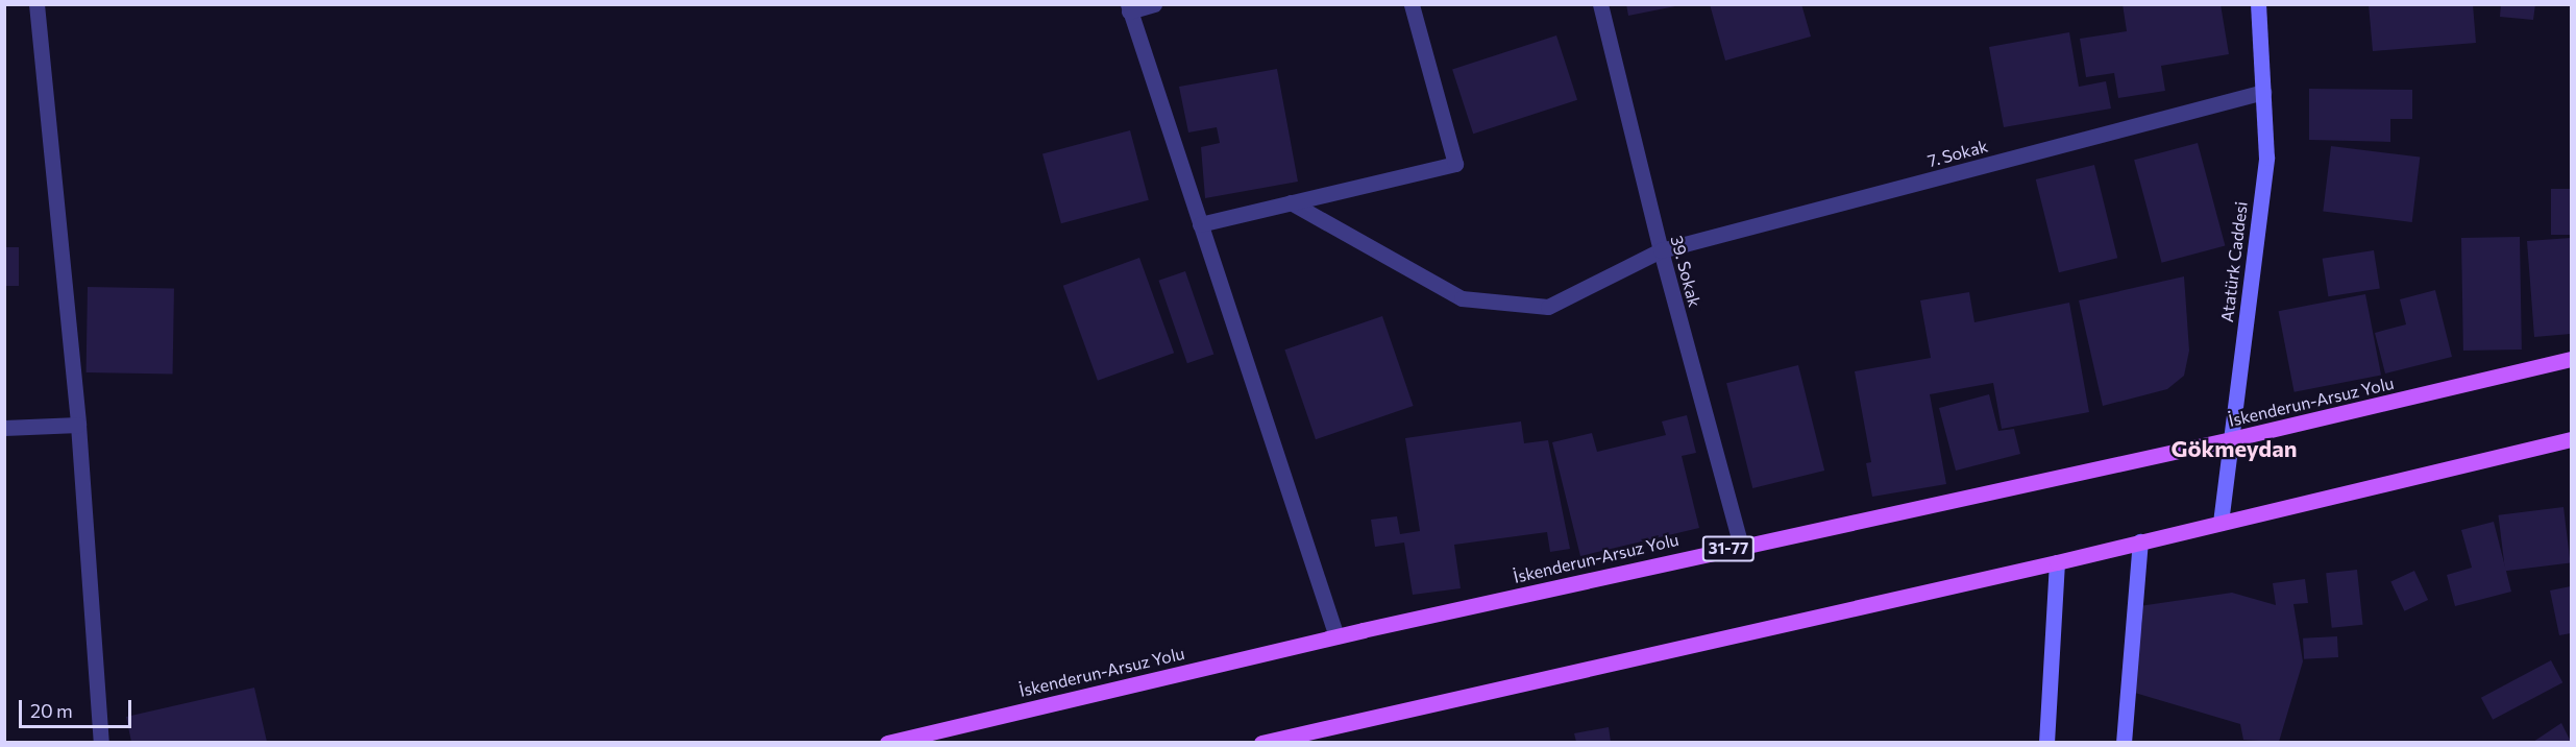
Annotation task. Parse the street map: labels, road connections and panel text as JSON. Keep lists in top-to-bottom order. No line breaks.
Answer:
{"streets":{"main road":["İskenderun-Arsuz Yolu","31-77"],"street":["7. Sokak","Atatürk Caddesi","39. Sokak"]},"crossings":[["7. Sokak","Atatürk Caddesi"],["7. Sokak","39. Sokak"],["Atatürk Caddesi","İskenderun-Arsuz Yolu"],["39. Sokak","İskenderun-Arsuz Yolu"]],"districts":["Gökmeydan"],"scale_bar":"20 m"}
